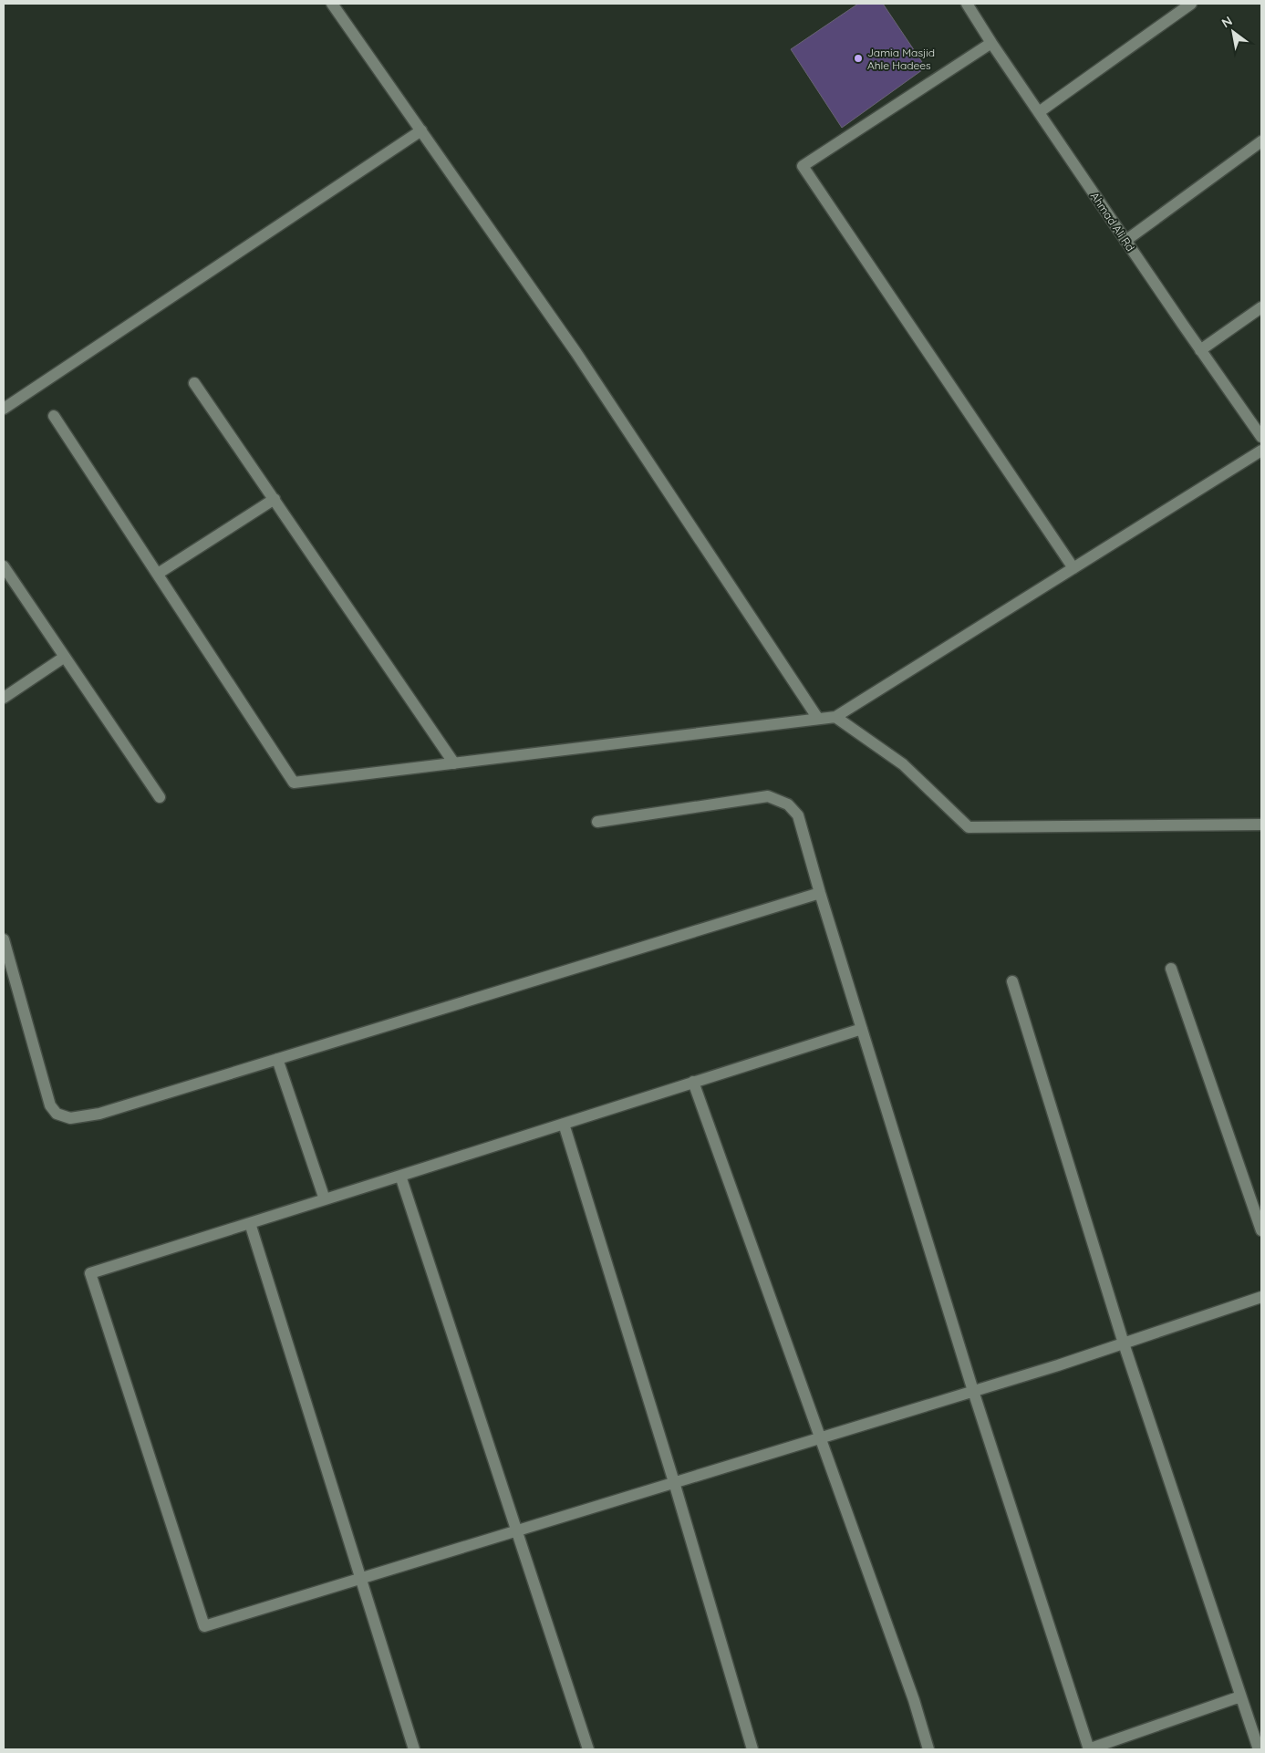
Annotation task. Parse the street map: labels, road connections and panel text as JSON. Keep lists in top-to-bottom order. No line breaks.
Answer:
{"streets":{"street":["Ahmad Ali Rd"]},"places":["Jamia Masjid Ahle Hadees"],"north":"top left"}
